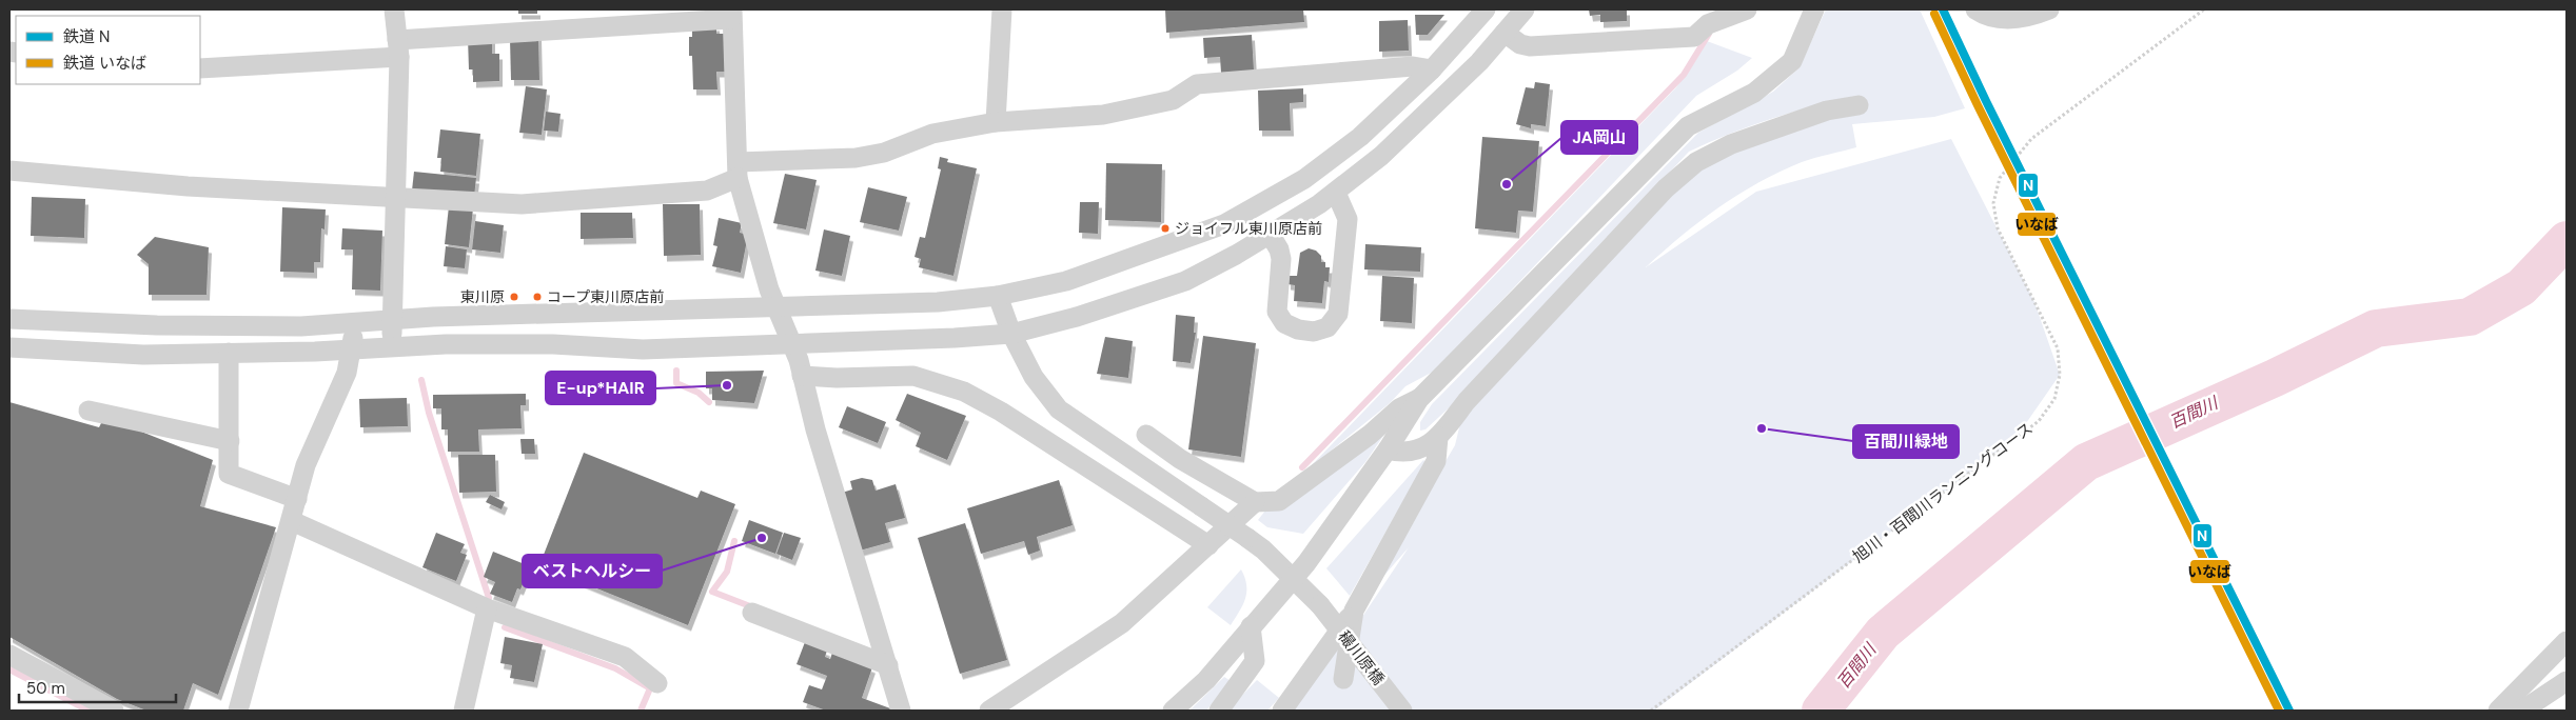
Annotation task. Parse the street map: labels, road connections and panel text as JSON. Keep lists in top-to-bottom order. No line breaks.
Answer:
{"streets":{"street":["穝川原橋"],"path":["旭川・百間川ランニングコース"]},"water":["百間川"],"places":["JA岡山","ジョイフル東川原店前","東川原","コープ東川原店前","E-up*HAIR","百間川緑地","ベストヘルシー"],"lines":["rail line N","rail line いなば"],"legend":["鉄道 N","鉄道 いなば"],"scale_bar":"50 m"}
